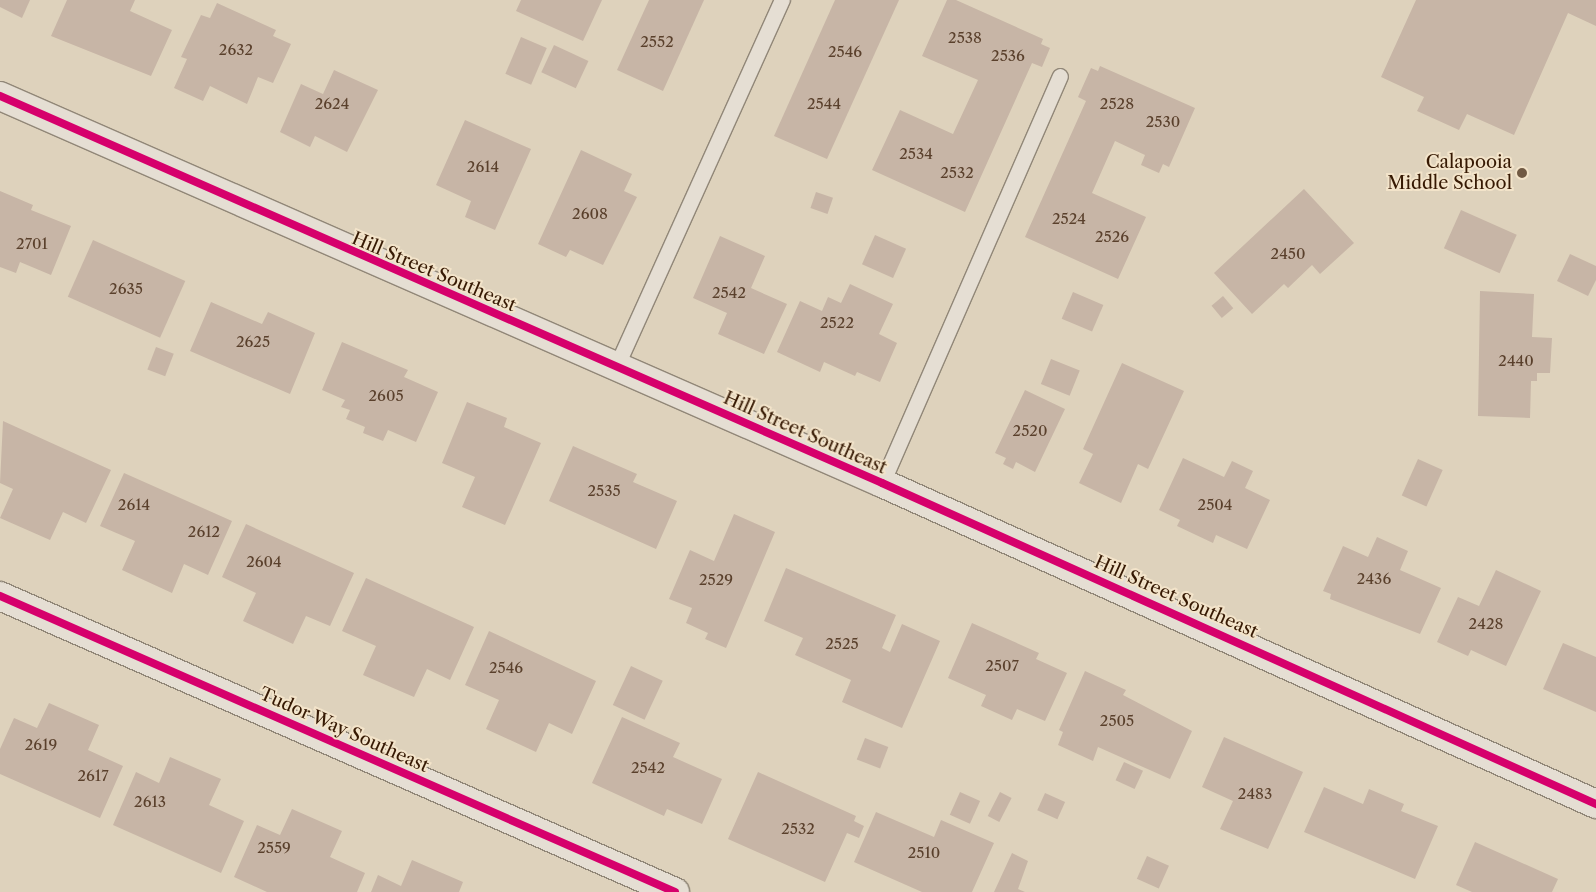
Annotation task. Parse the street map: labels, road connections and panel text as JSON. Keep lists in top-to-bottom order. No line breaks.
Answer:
{"streets":{"street":["Hill Street Southeast","Tudor Way Southeast"]},"places":["Calapooia Middle School"],"house_numbers":["2538","2552","2632","2546","2536","2624","2544","2528","2530","2534","2614","2532","2608","2524","2526","2701","2450","2635","2542","2522","2625","2440","2605","2520","2535","2614","2504","2612","2604","2436","2529","2428","2525","2507","2546","2505","2619","2542","2617","2483","2613","2532","2559","2510"]}
